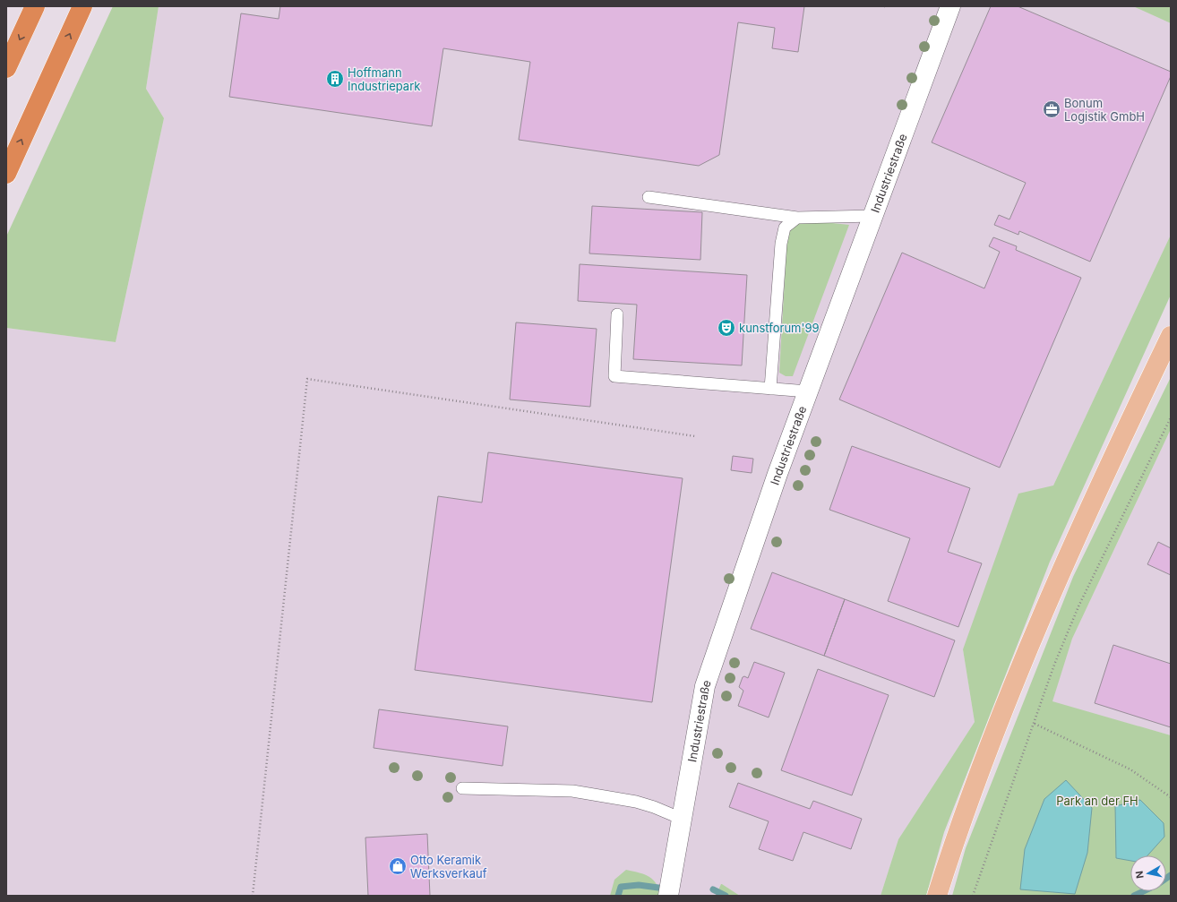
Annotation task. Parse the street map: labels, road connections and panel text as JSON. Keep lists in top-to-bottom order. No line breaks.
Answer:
{"streets":{"street":["Industriestraße"]},"parks":["Park an der FH"],"places":{"building":["Hoffmann Industriepark"],"office":["Bonum Logistik GmbH"],"theatre":["kunstforum'99"],"shop":["Otto Keramik Werksverkauf"]},"north":"left"}
